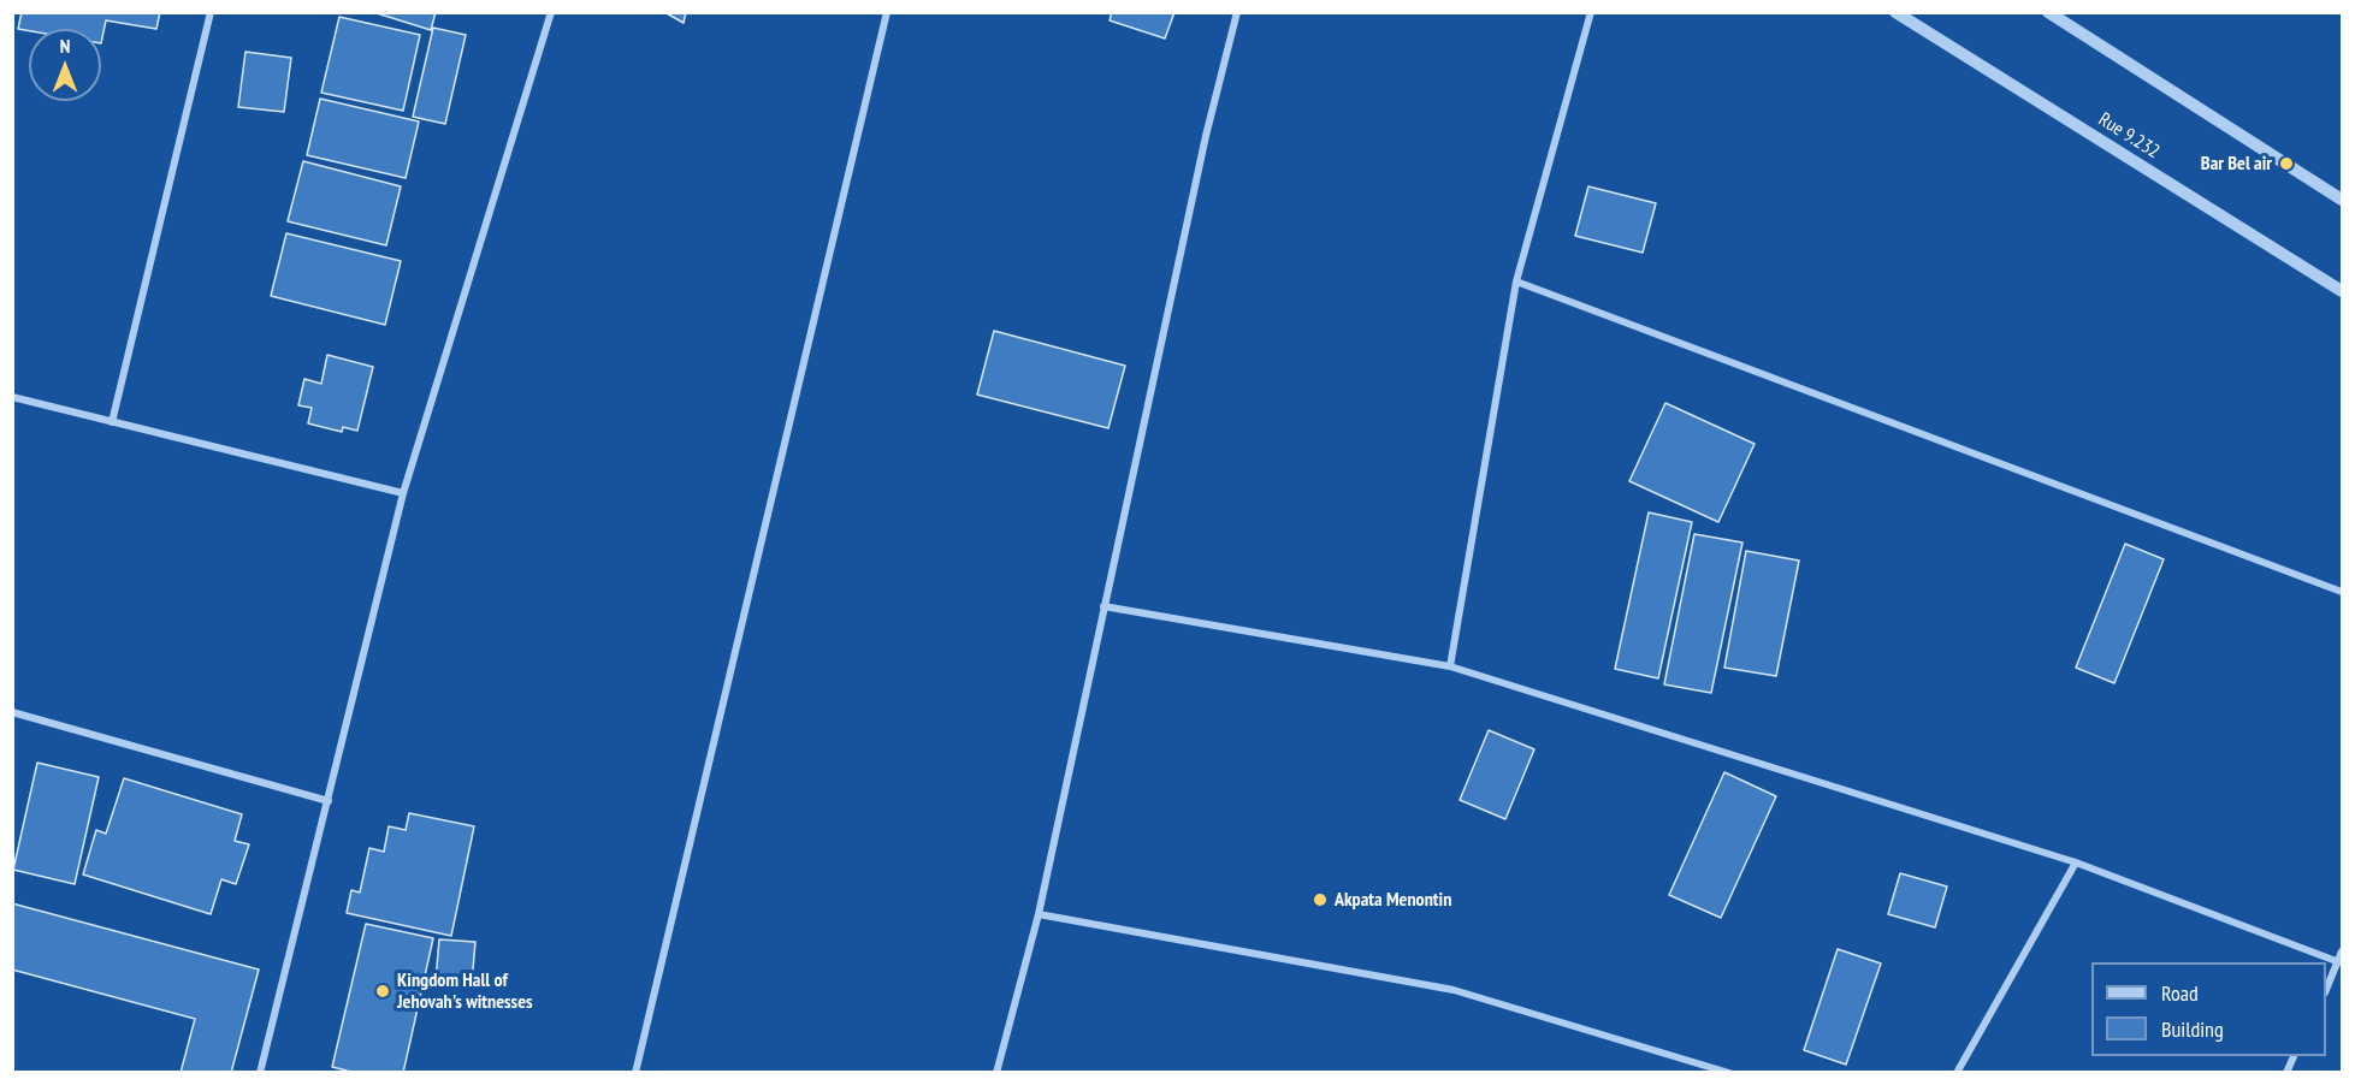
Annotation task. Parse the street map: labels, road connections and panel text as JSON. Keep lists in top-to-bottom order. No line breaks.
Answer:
{"streets":{"street":["Rue 9.232"]},"places":["Bar Bel air","Akpata Menontin","Kingdom Hall of Jehovah's witnesses"],"legend":["Road","Building"],"north":"top"}
